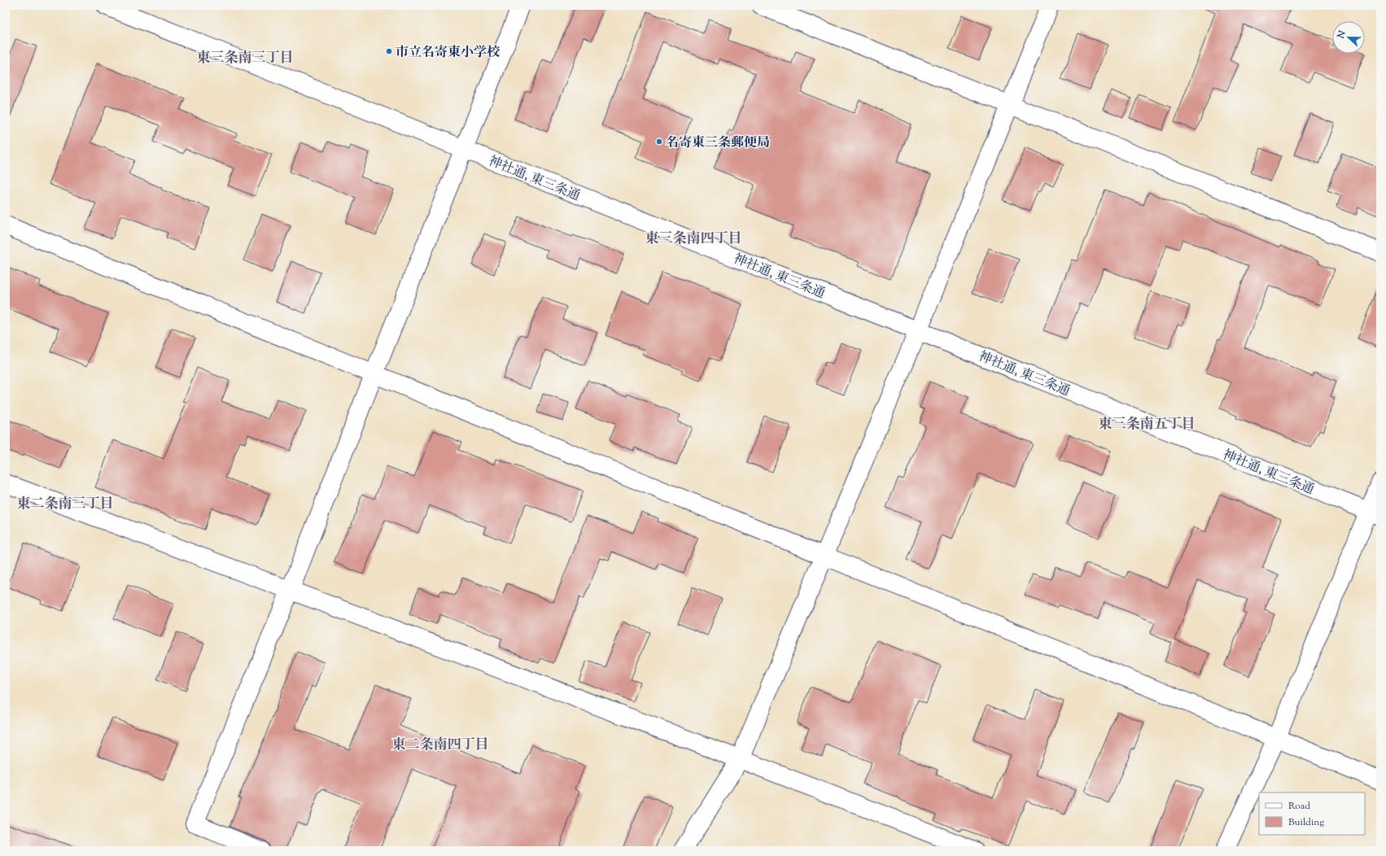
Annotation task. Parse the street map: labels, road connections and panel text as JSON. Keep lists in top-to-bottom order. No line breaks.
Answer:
{"streets":{"street":["神社通, 東三条通"]},"districts":["東三条南三丁目","東三条南四丁目","東三条南五丁目","東二条南三丁目","東二条南四丁目"],"places":["市立名寄東小学校","名寄東三条郵便局"],"legend":["Road","Building"],"north":"left"}
